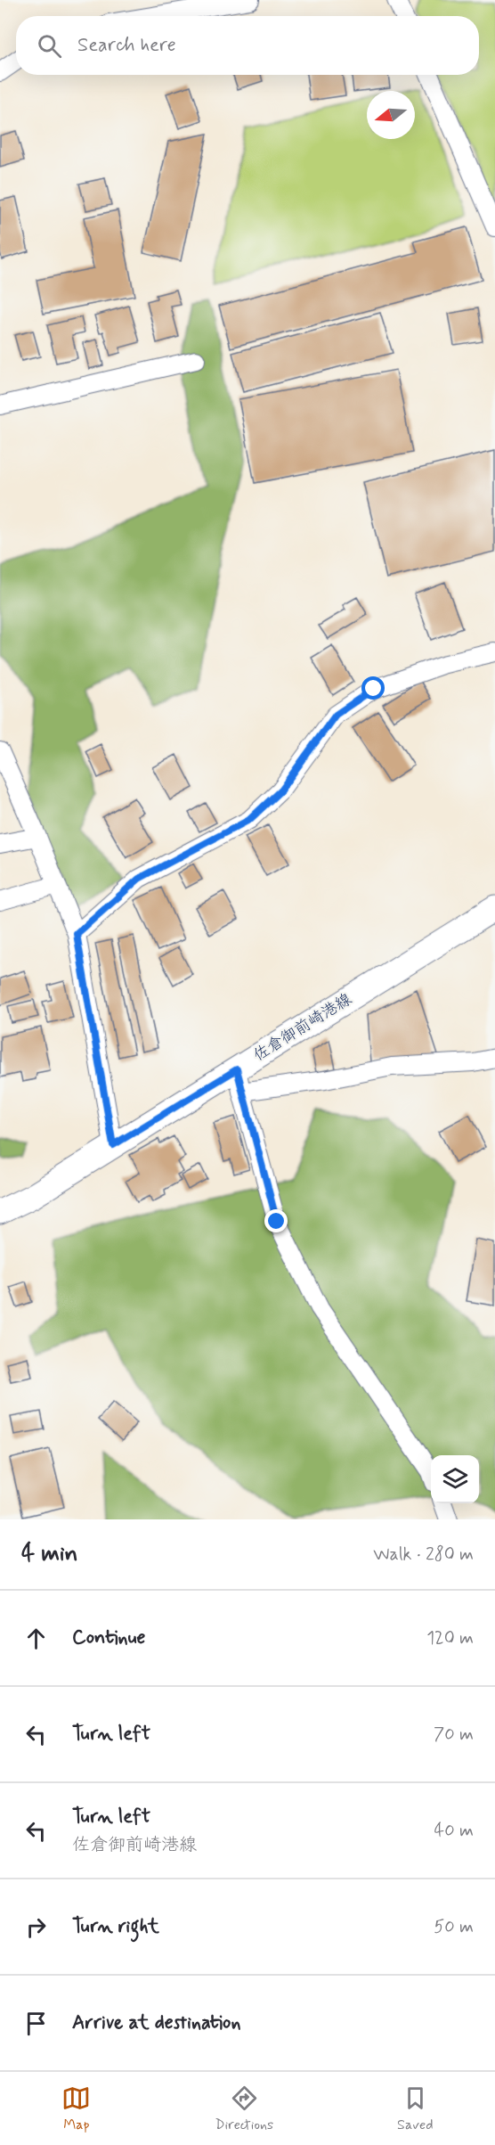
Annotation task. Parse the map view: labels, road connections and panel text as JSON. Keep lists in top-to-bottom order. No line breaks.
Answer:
{"streets":{"main road":["佐倉御前崎港線"]},"north":"left","page":{"search":"Search here","heading":["4 min","Walk · 280 m"],"list":[["Continue","120 m"],["Turn left","70 m"],["Turn left","佐倉御前崎港線","40 m"],["Turn right","50 m"],"Arrive at destination"],"nav":["Map","Directions","Saved"]}}
